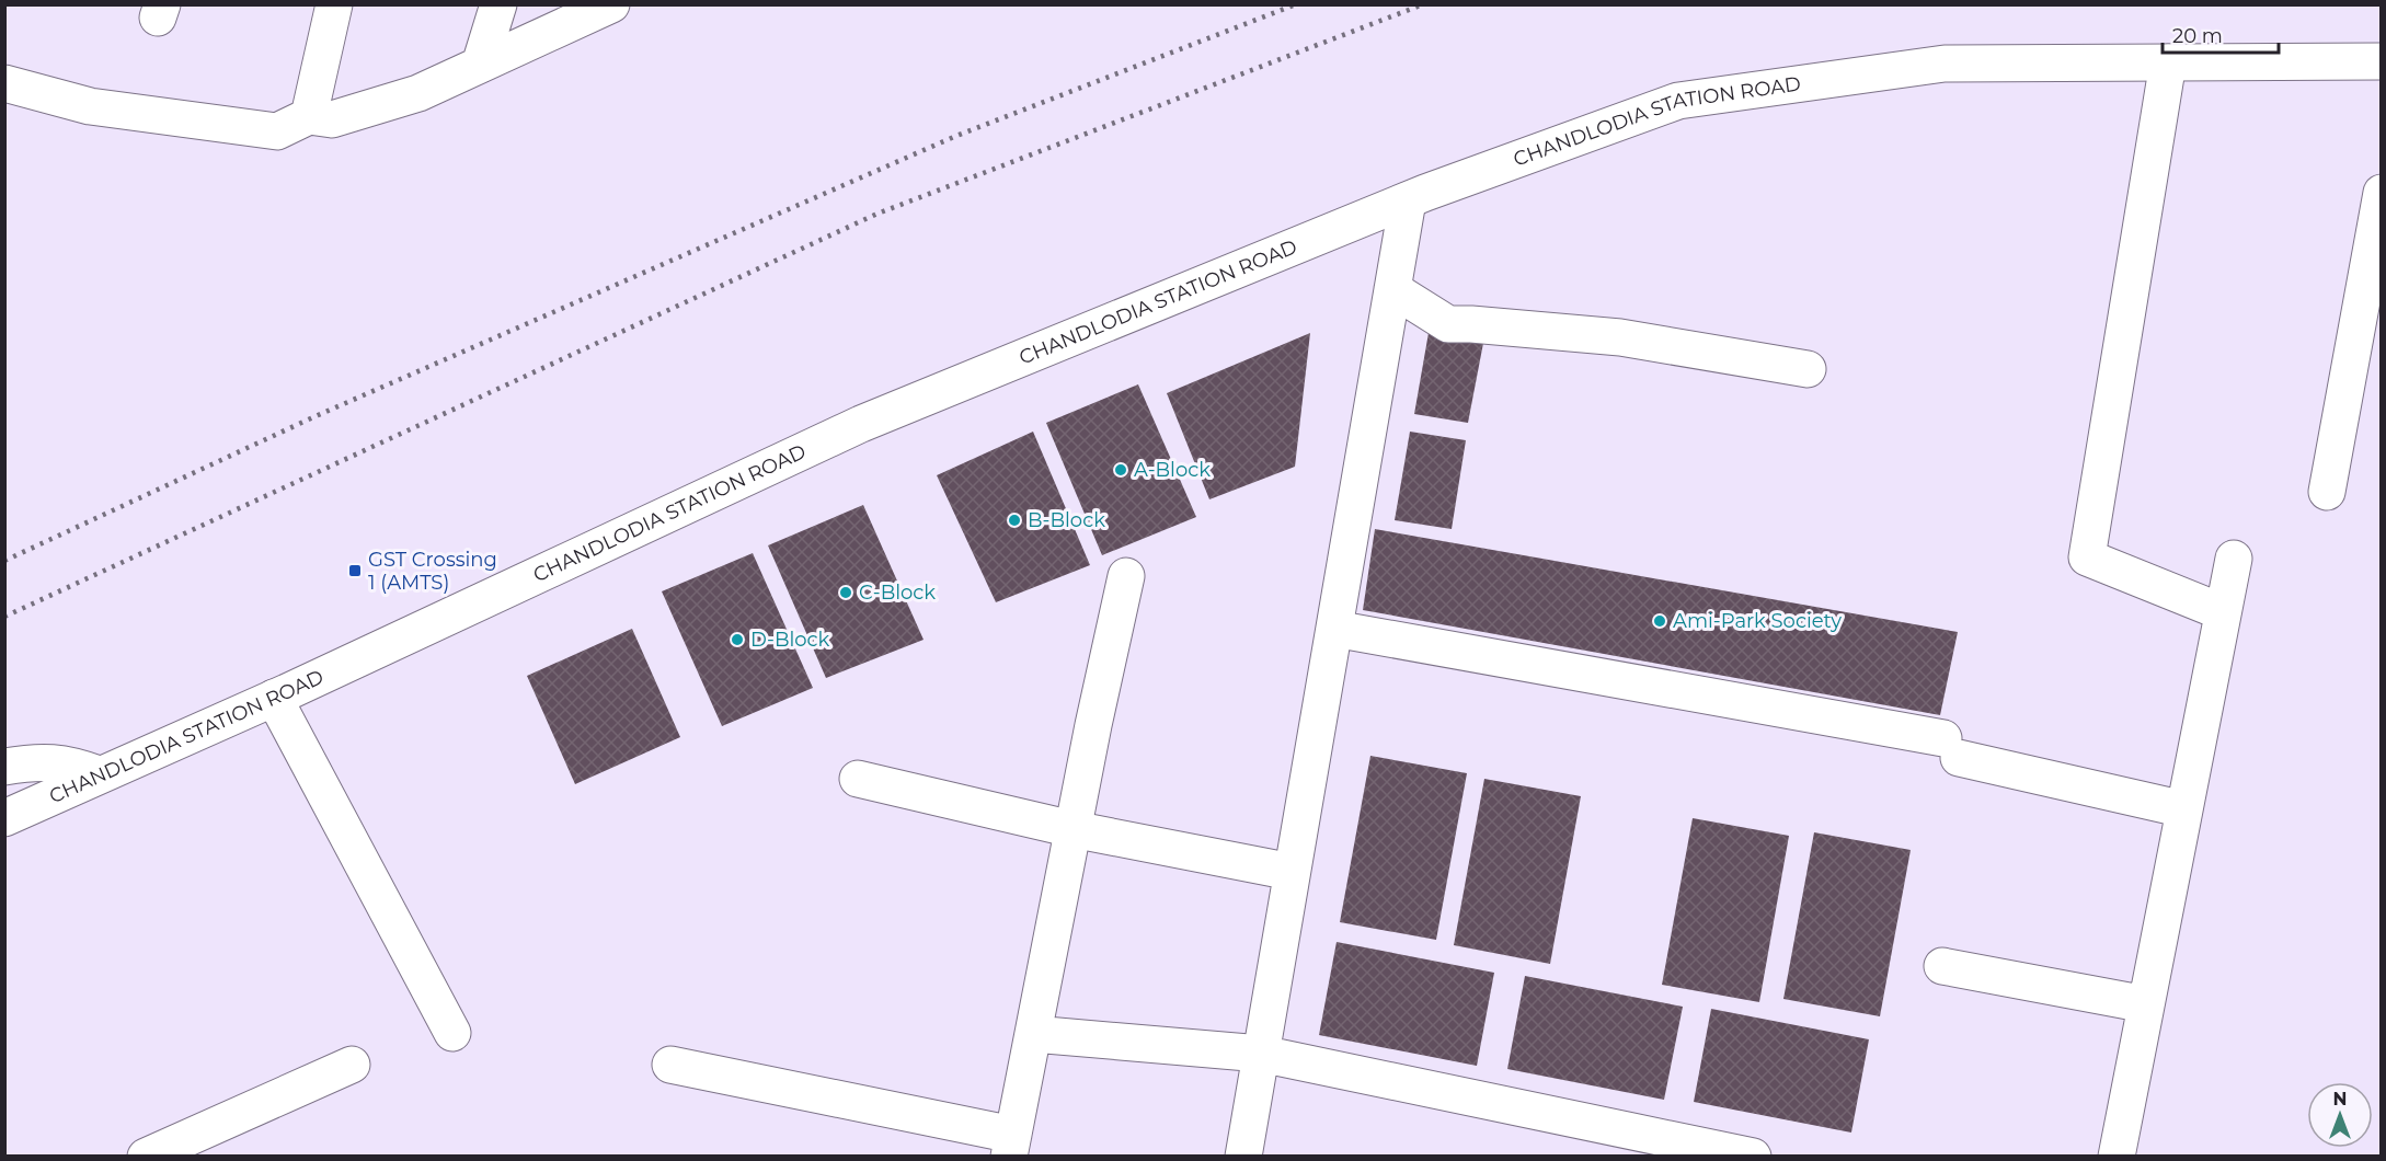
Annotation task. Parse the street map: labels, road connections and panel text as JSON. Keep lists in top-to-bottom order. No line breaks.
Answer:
{"streets":{"street":["CHANDLODIA STATION ROAD"]},"places":{"other":["A-Block","B-Block","C-Block","Ami-Park Society","D-Block"],"transit":["GST Crossing 1 (AMTS)"]},"scale_bar":"20 m","north":"top"}
